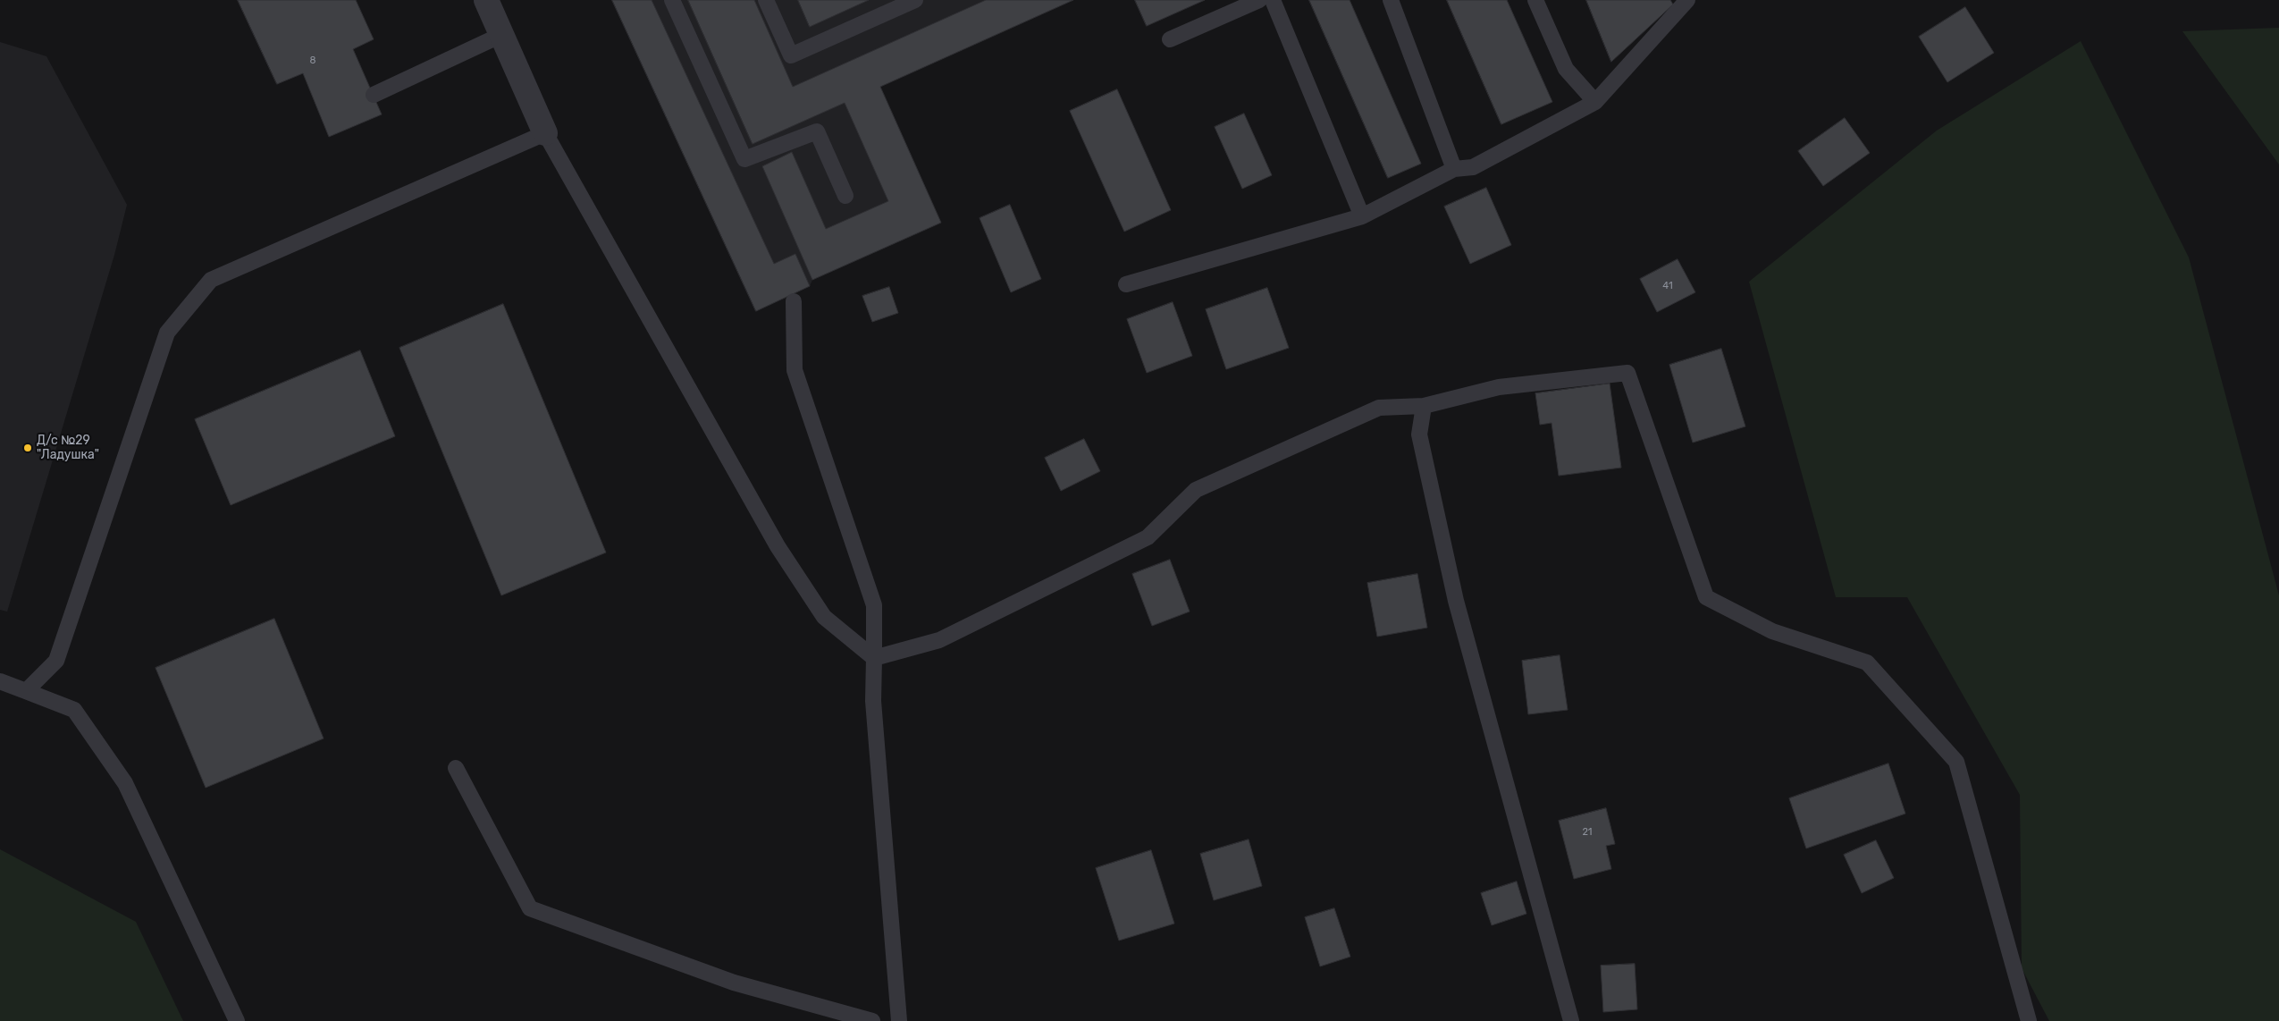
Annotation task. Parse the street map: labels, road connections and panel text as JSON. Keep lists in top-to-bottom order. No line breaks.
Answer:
{"places":["Д/с №29 \"Ладушка\""],"house_numbers":["8","41","21"]}
